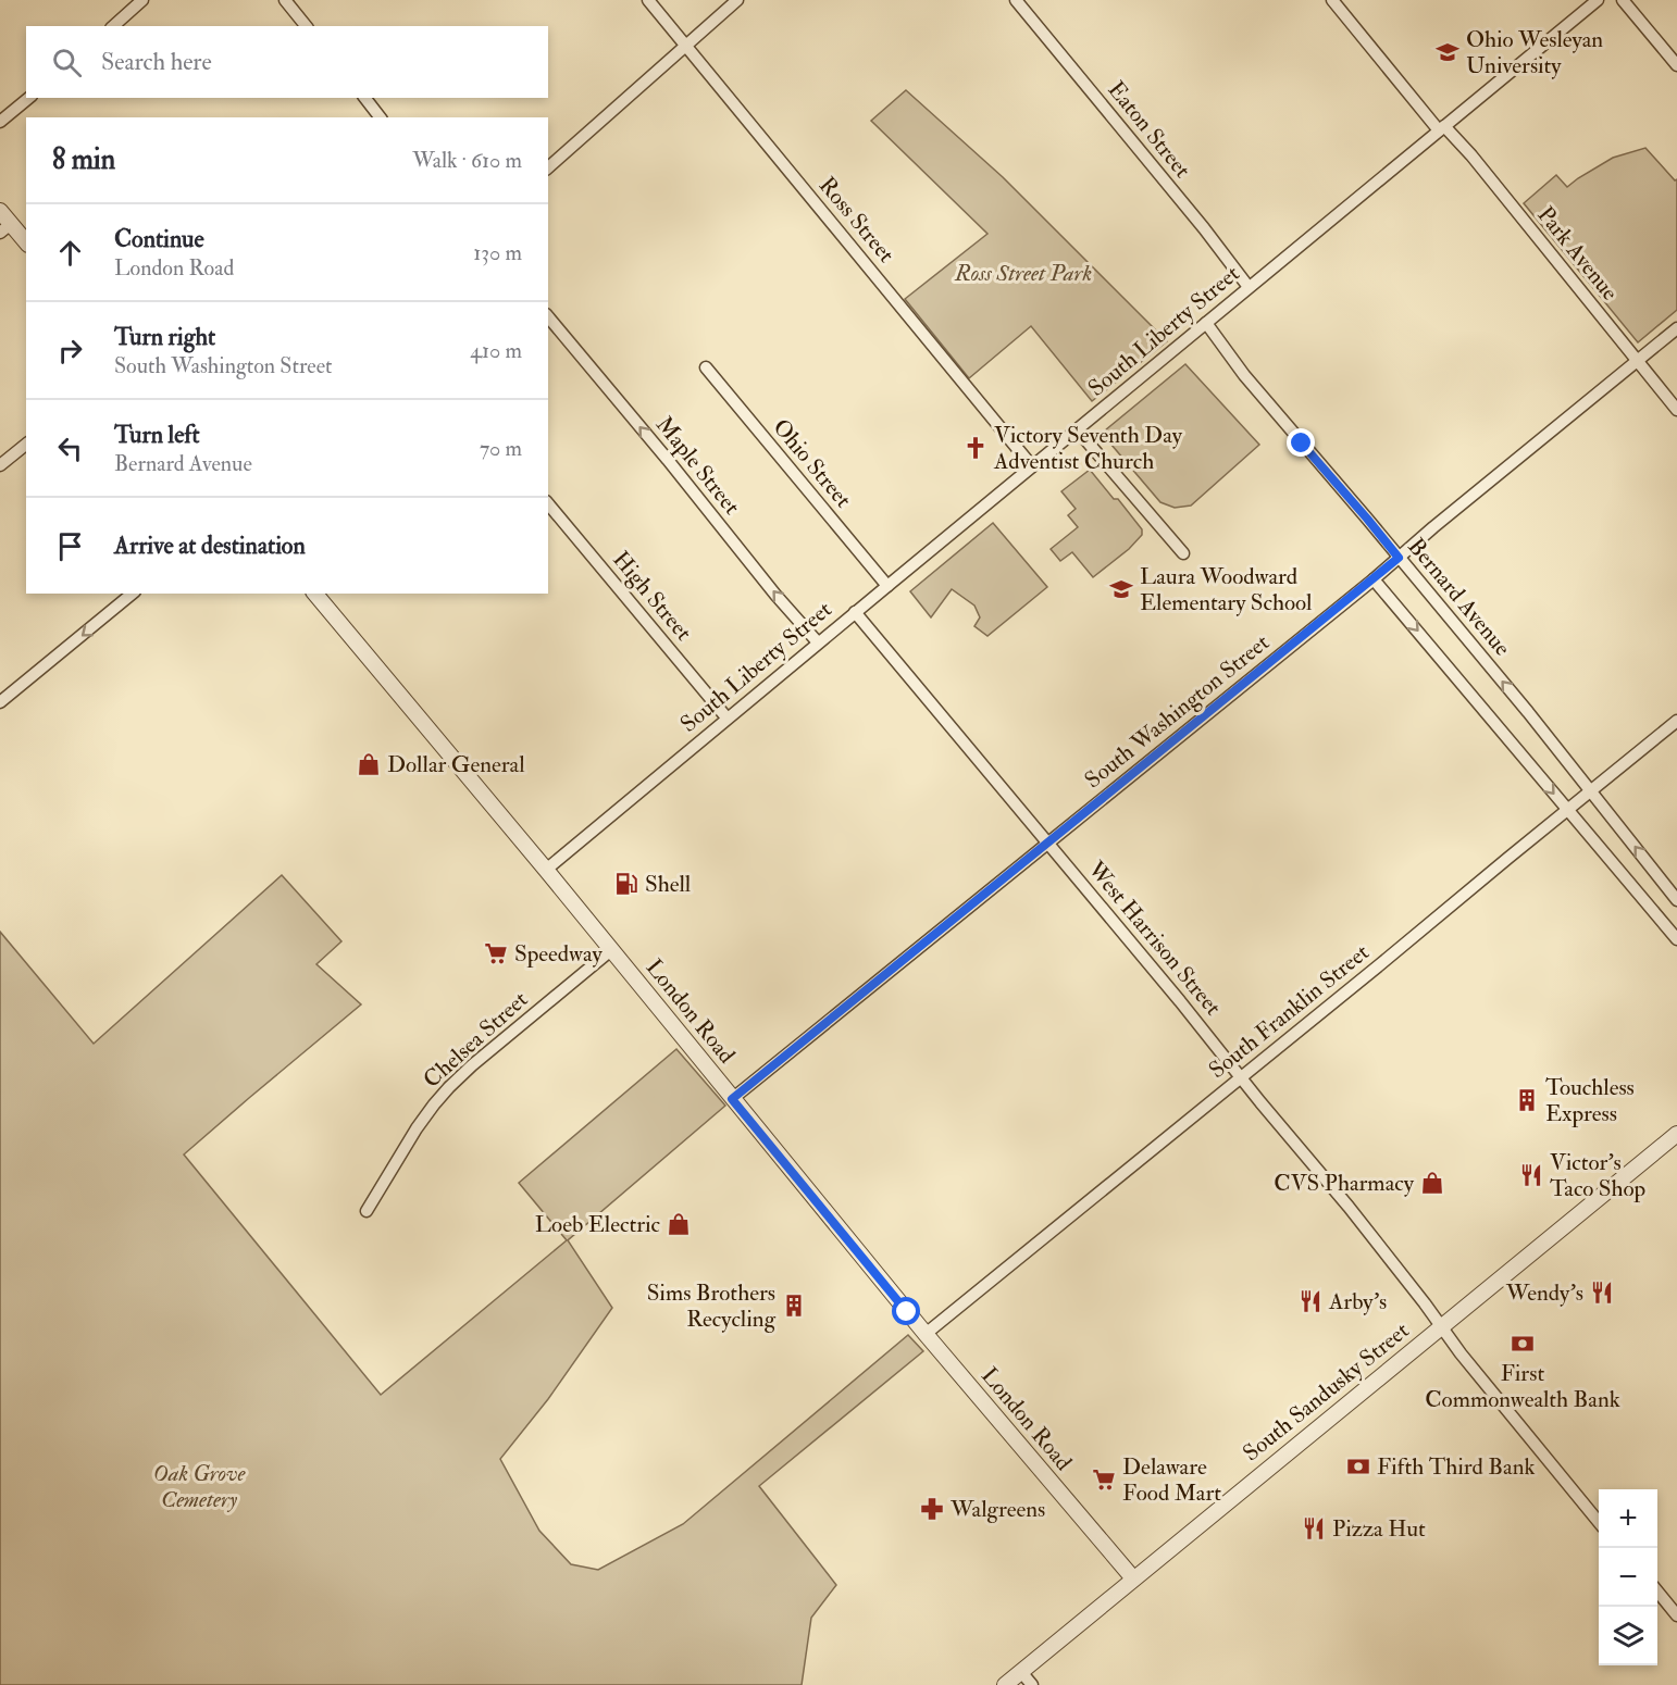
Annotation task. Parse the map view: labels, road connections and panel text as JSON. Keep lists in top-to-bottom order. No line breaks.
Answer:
{"streets":{"street":["Eaton Street","Ross Street","Park Avenue","South Liberty Street","Ohio Street","Maple Street","High Street","Bernard Avenue","South Washington Street","West Harrison Street","London Road","South Franklin Street","Chelsea Street","South Sandusky Street"]},"crossings":[["Eaton Street","South Liberty Street"],["Ross Street","South Liberty Street"],["Park Avenue","South Liberty Street"],["Park Avenue","South Washington Street"],["South Liberty Street","Ohio Street"],["South Liberty Street","Maple Street"],["South Liberty Street","High Street"],["South Liberty Street","Bernard Avenue"],["South Liberty Street","West Harrison Street"],["South Liberty Street","London Road"],["Bernard Avenue","South Washington Street"],["Bernard Avenue","South Franklin Street"],["South Washington Street","West Harrison Street"],["South Washington Street","London Road"],["West Harrison Street","South Franklin Street"],["West Harrison Street","South Sandusky Street"],["London Road","South Franklin Street"],["London Road","Chelsea Street"],["London Road","South Sandusky Street"]],"one_way":["Maple Street"],"parks":["Ross Street Park","Oak Grove Cemetery"],"places":{"school or university":["Ohio Wesleyan University","Laura Woodward Elementary School"],"church":["Victory Seventh Day Adventist Church"],"shop":["Dollar General","CVS Pharmacy","Loeb Electric"],"fuel station":["Shell"],"supermarket":["Speedway","Delaware Food Mart"],"building":["Touchless Express","Sims Brothers Recycling"],"restaurant":["Victor's Taco Shop","Wendy's","Arby's","Pizza Hut"],"bank":["First Commonwealth Bank","Fifth Third Bank"],"pharmacy":["Walgreens"]},"page":{"search":"Search here","heading":["8 min","Walk · 610 m"],"list":[["Continue","London Road","130 m"],["Turn right","South Washington Street","410 m"],["Turn left","Bernard Avenue","70 m"],"Arrive at destination"],"map_buttons":["+","−"]}}
